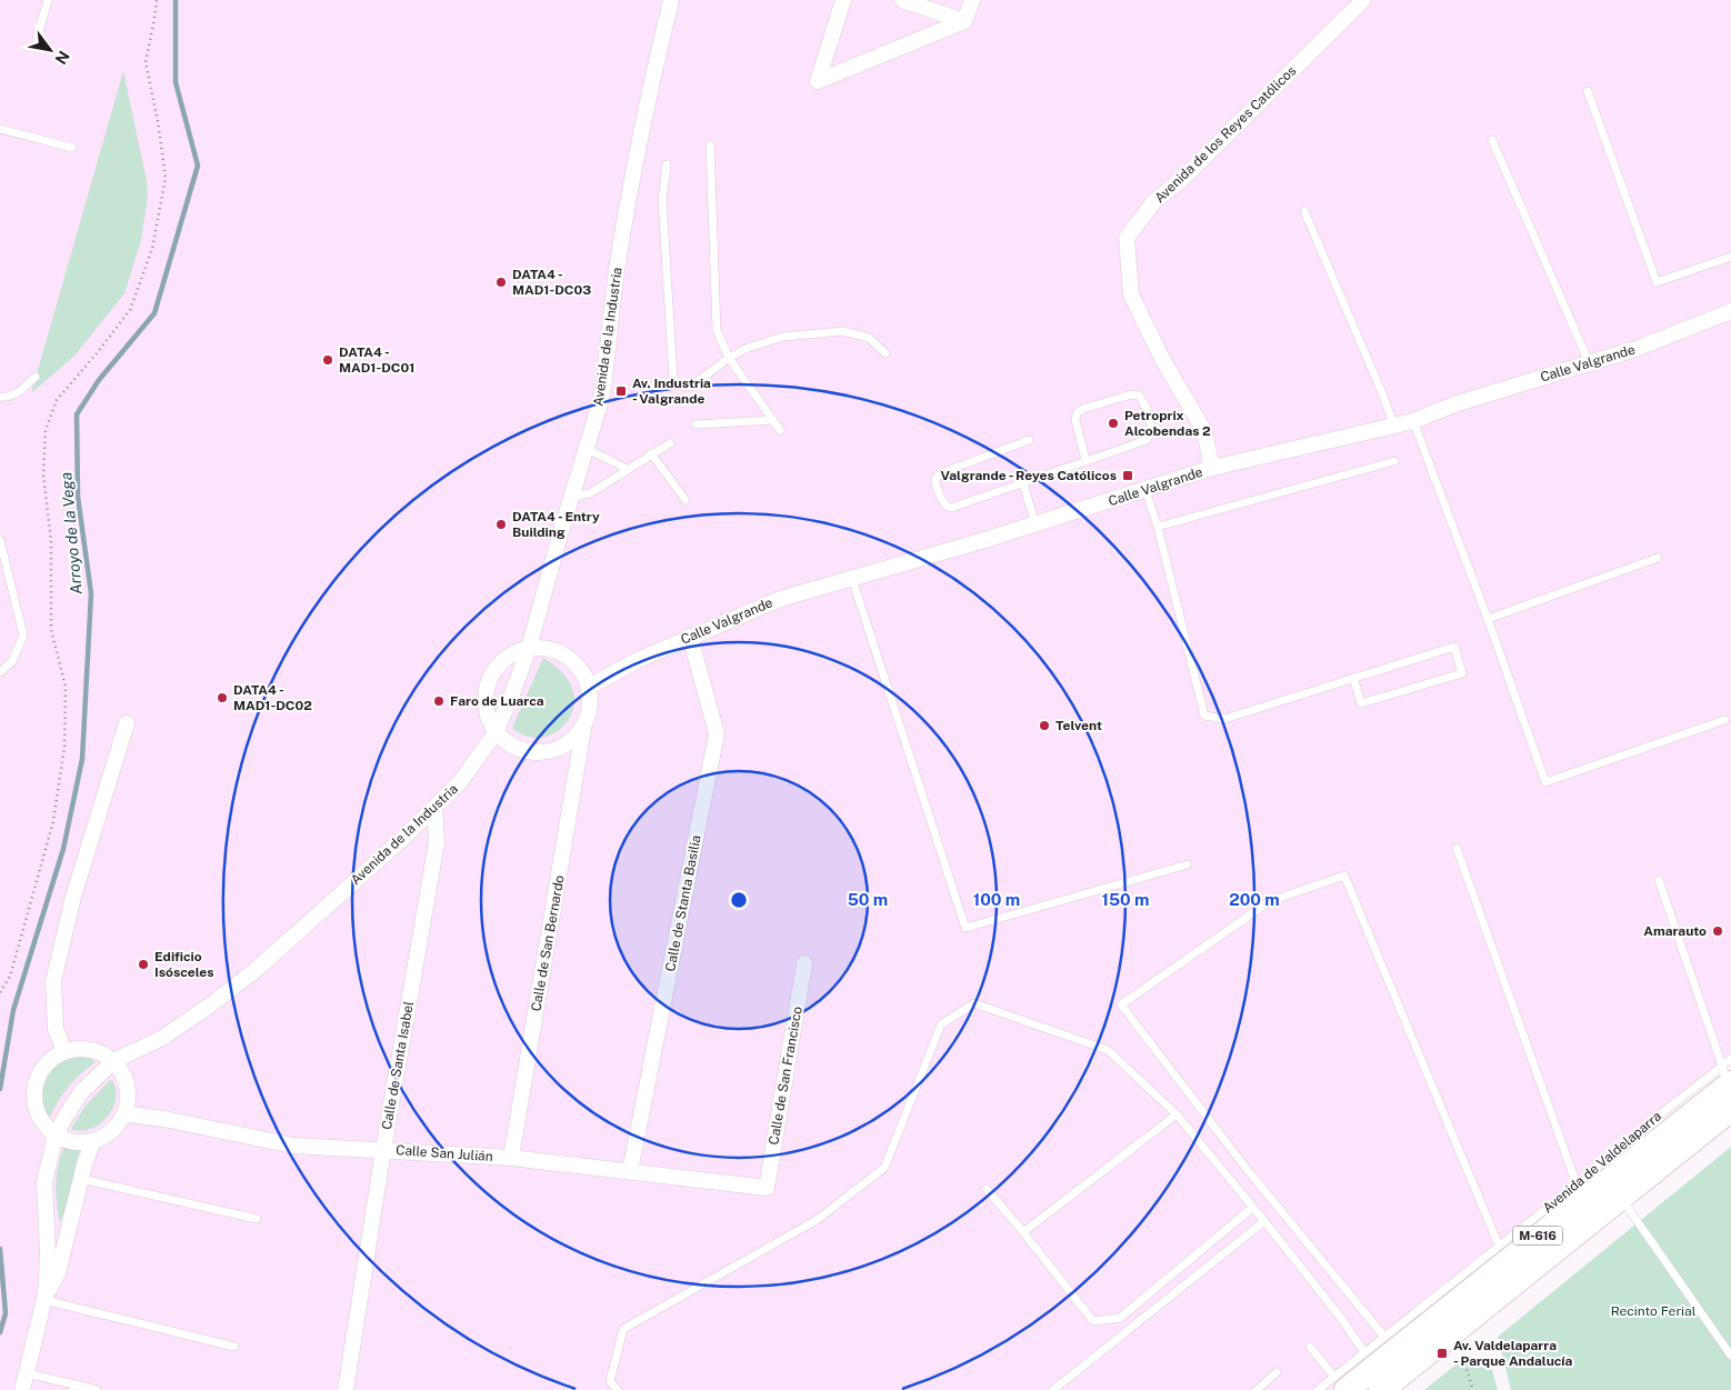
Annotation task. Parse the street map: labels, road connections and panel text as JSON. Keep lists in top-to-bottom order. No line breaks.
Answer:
{"streets":{"highway":["Avenida de Valdelaparra","M-616"],"street":["Avenida de los Reyes Católicos","Avenida de la Industria","Calle Valgrande","Calle de Stanta Basilia","Calle de San Bernardo","Calle de Santa Isabel","Calle de San Francisco","Calle San Julián"]},"crossings":[["Avenida de los Reyes Católicos","Calle Valgrande"],["Avenida de la Industria","Calle Valgrande"],["Avenida de la Industria","Calle de San Bernardo"],["Avenida de la Industria","Calle de Santa Isabel"],["Calle Valgrande","Calle de Stanta Basilia"],["Calle Valgrande","Calle de San Bernardo"],["Calle de Stanta Basilia","Calle San Julián"],["Calle de San Bernardo","Calle San Julián"],["Calle de Santa Isabel","Calle San Julián"],["Calle de San Francisco","Calle San Julián"]],"water":["Arroyo de la Vega"],"parks":["Recinto Ferial"],"places":{"other":["DATA4 - MAD1-DC03","DATA4 - MAD1-DC01","Petroprix Alcobendas 2","DATA4 - Entry Building","DATA4 - MAD1-DC02","Faro de Luarca","Telvent","Amarauto","Edificio Isósceles"],"transit":["Av. Industria - Valgrande","Valgrande - Reyes Católicos","Av. Valdelaparra - Parque Andalucía"]},"north":"bottom right","rings":["50 m","100 m","150 m","200 m"]}
